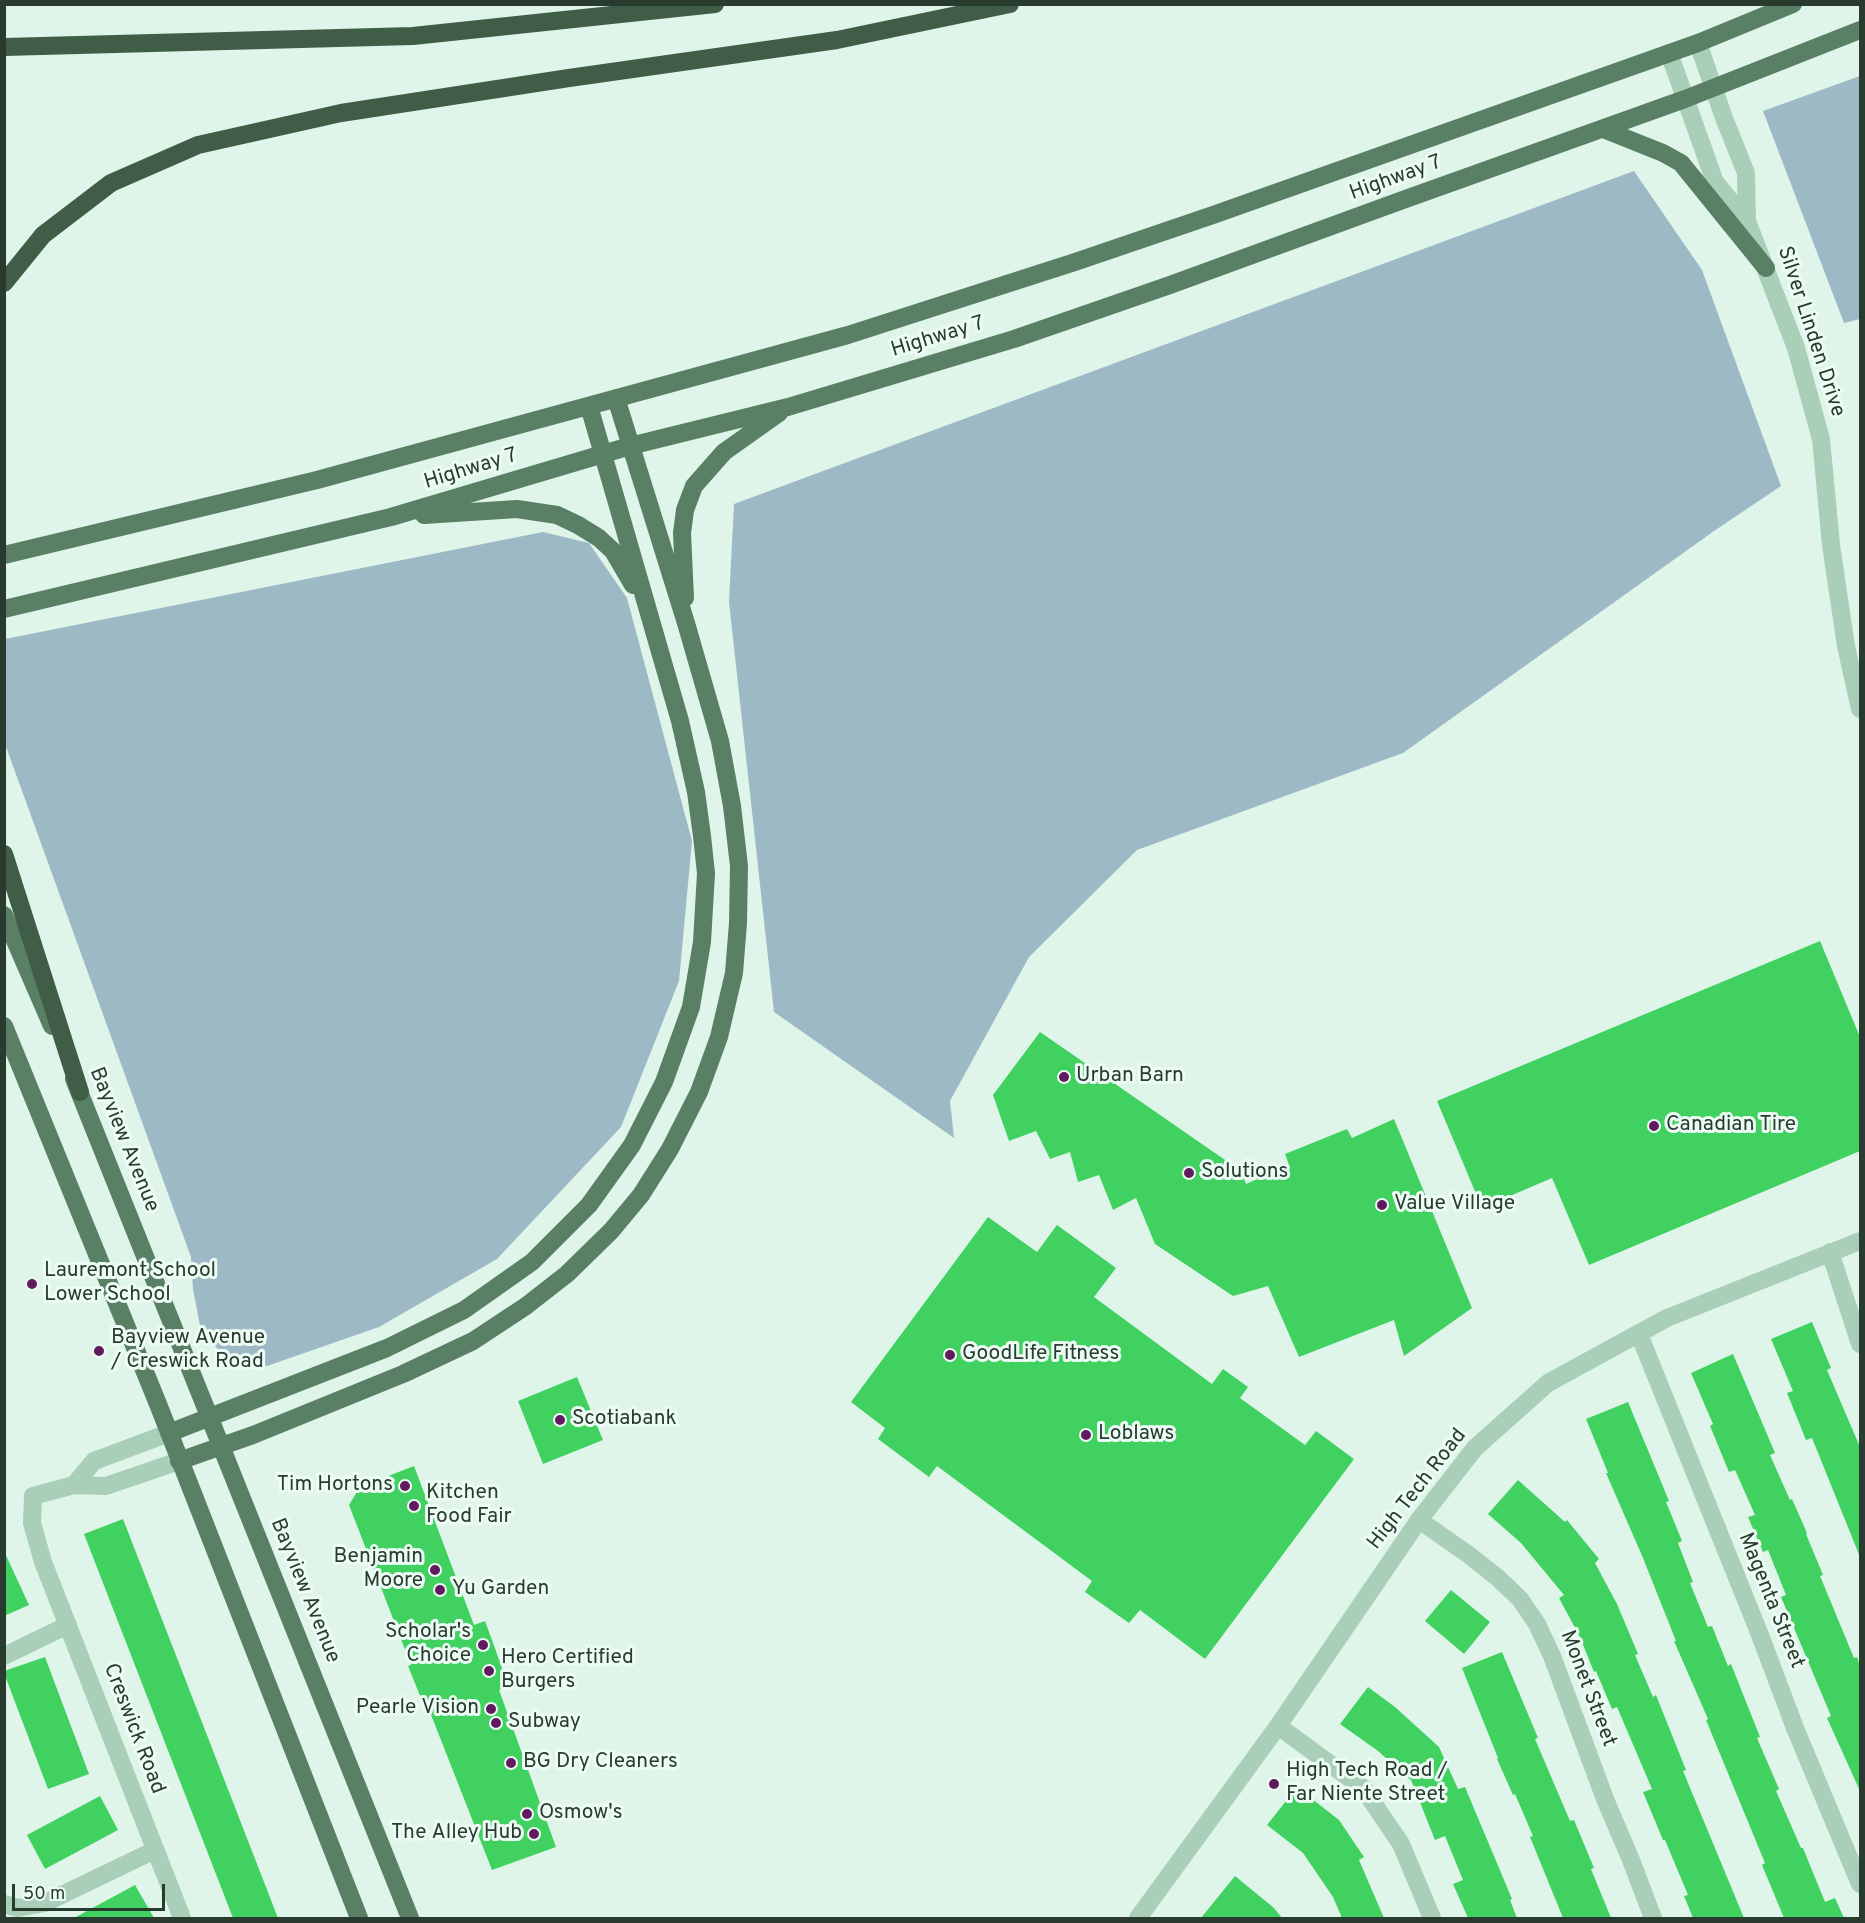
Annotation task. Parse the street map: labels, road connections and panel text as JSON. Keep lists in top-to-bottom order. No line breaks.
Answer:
{"streets":{"main road":["Highway 7","Bayview Avenue"],"street":["Silver Linden Drive","High Tech Road","Magenta Street","Monet Street","Creswick Road"]},"crossings":[["Highway 7","Silver Linden Drive"],["High Tech Road","Magenta Street"],["High Tech Road","Monet Street"]],"places":["Urban Barn","Canadian Tire","Solutions","Value Village","Lauremont School Lower School","Bayview Avenue / Creswick Road","GoodLife Fitness","Scotiabank","Loblaws","Tim Hortons","Kitchen Food Fair","Benjamin Moore","Yu Garden","Scholar's Choice","Hero Certified Burgers","Pearle Vision","Subway","BG Dry Cleaners","High Tech Road / Far Niente Street","Osmow's","The Alley Hub"],"scale_bar":"50 m"}
